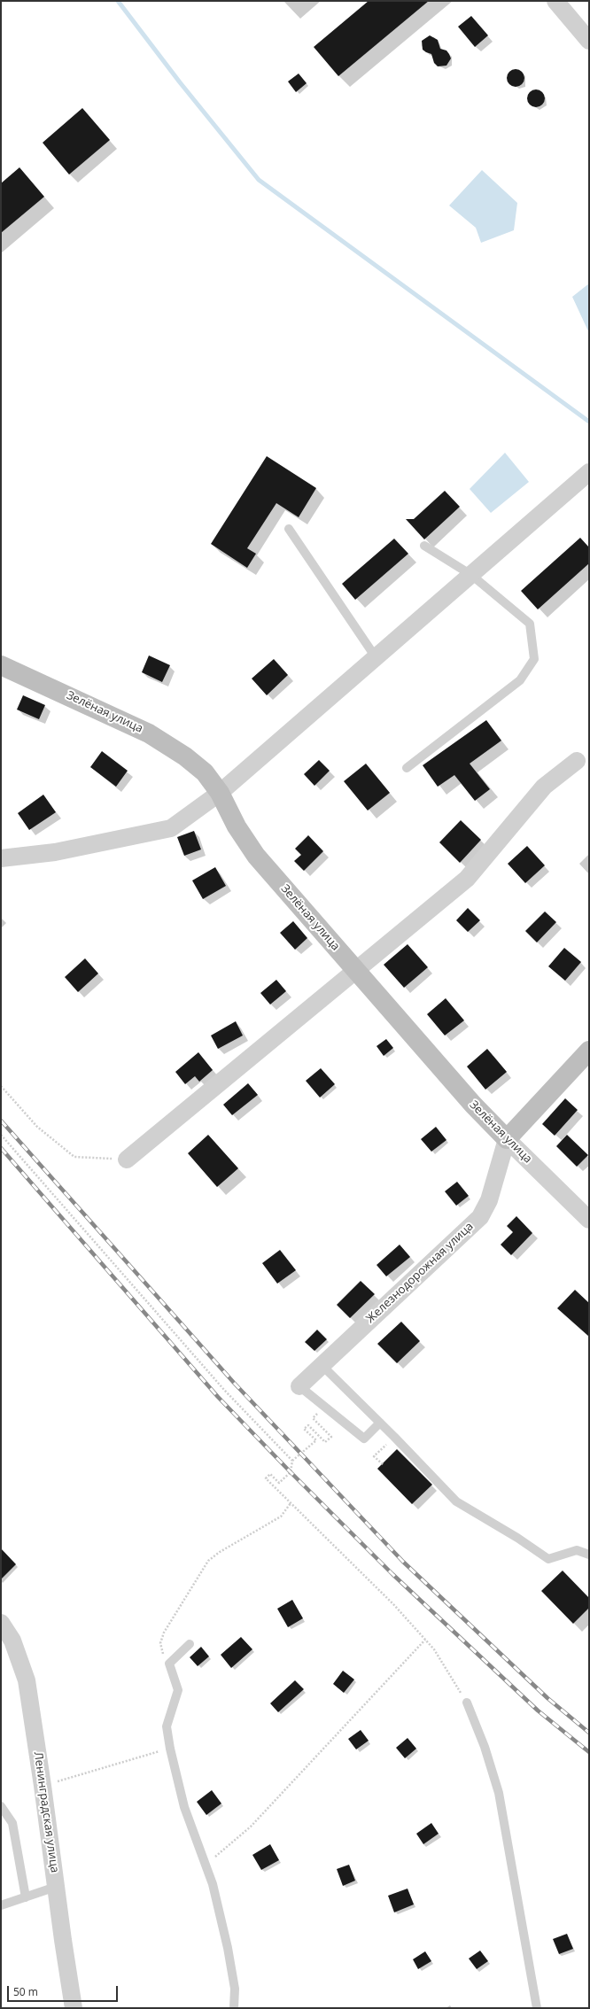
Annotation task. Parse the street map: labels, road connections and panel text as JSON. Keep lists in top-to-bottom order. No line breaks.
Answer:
{"streets":{"street":["Зелёная улица","Железнодорожная улица","Ленинградская улица"]},"crossings":[["Зелёная улица","Железнодорожная улица"]],"scale_bar":"50 m"}
